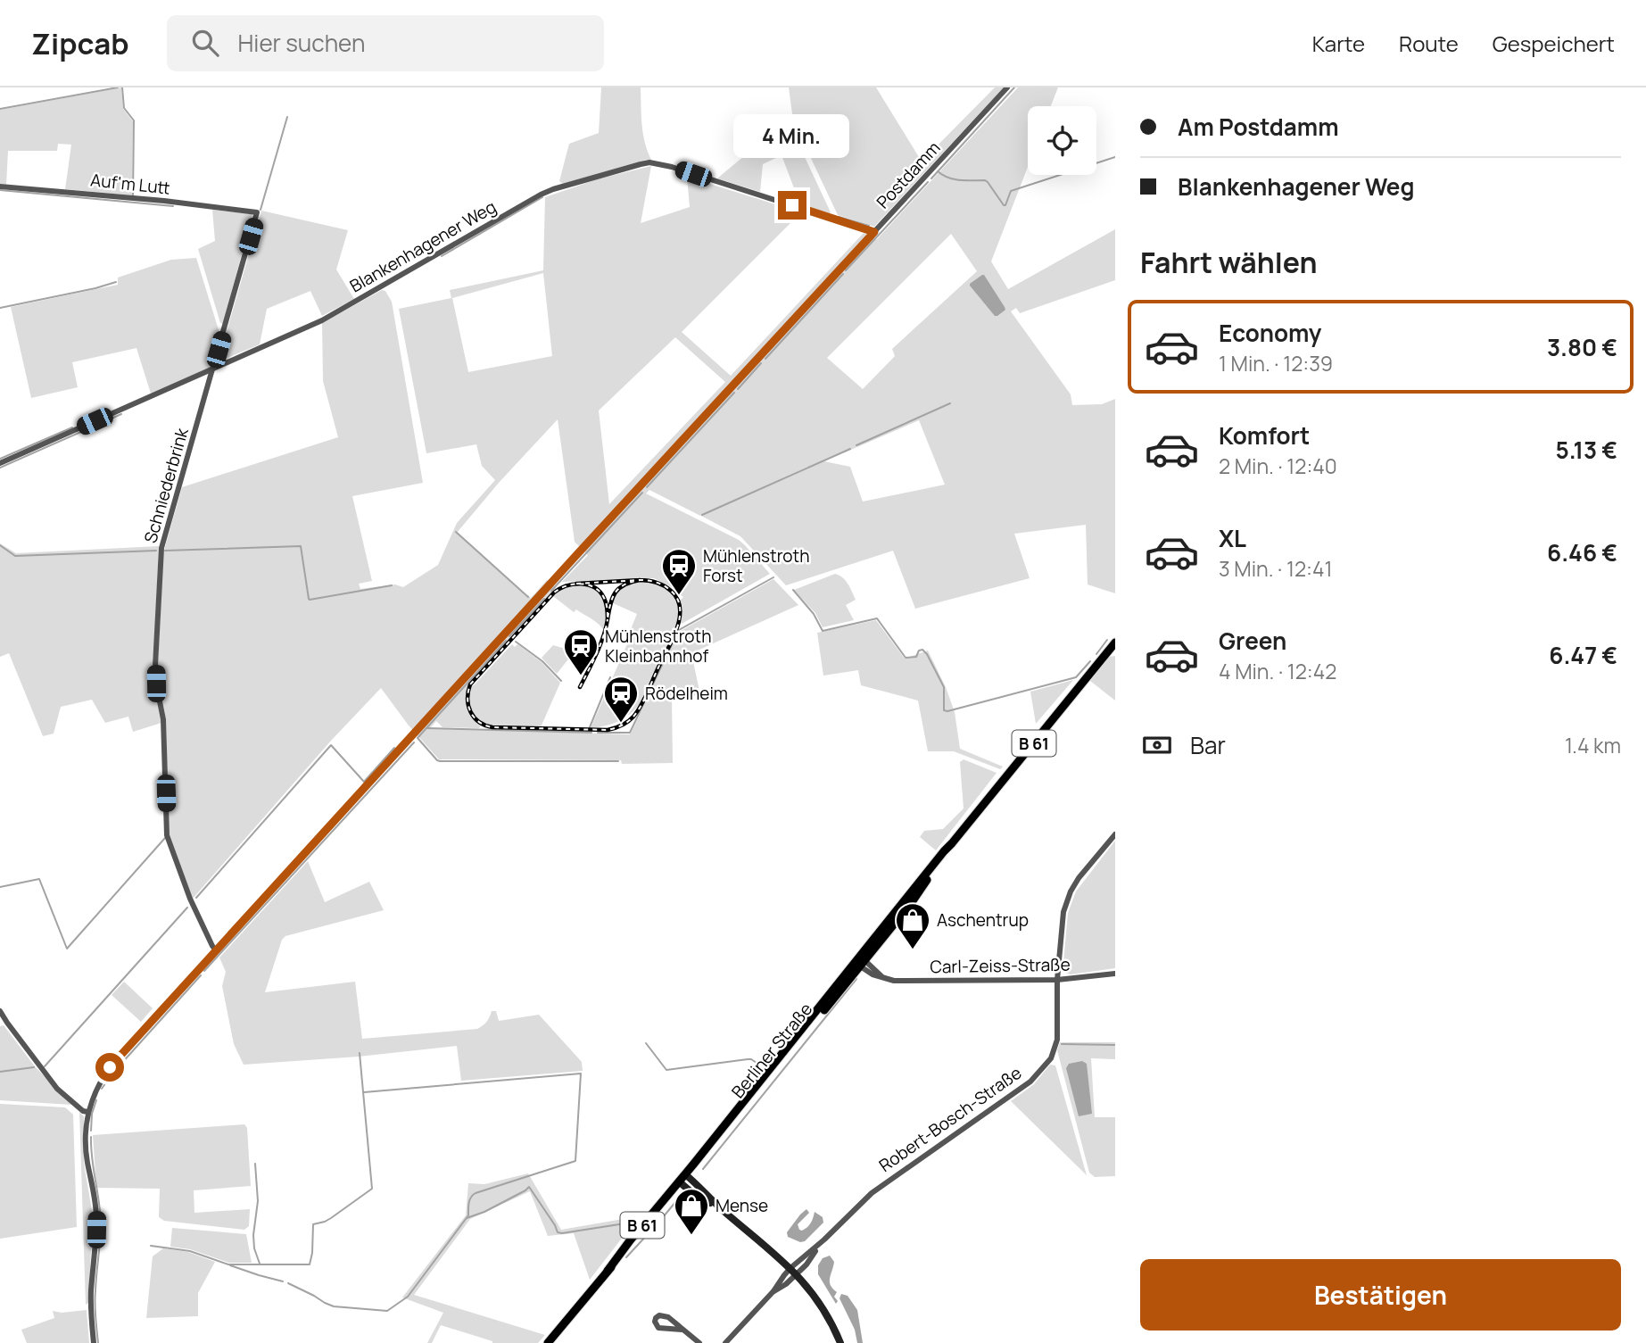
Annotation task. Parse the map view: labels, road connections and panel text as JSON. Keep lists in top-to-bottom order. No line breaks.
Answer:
{"streets":{"main road":["B 61","Berliner Straße"],"street":["Postdamm","Auf'm Lutt","Blankenhagener Weg","Schniederbrink","Carl-Zeiss-Straße","Robert-Bosch-Straße"]},"crossings":[["Postdamm","Blankenhagener Weg"],["Postdamm","Schniederbrink"],["Auf'm Lutt","Schniederbrink"],["Blankenhagener Weg","Schniederbrink"],["Carl-Zeiss-Straße","Berliner Straße"],["Carl-Zeiss-Straße","Robert-Bosch-Straße"]],"places":{"station":["Mühlenstroth Forst","Mühlenstroth Kleinbahnhof","Rödelheim"],"shop":["Aschentrup","Mense"]},"page":{"header":"Zipcab","search":"Hier suchen","nav":["Karte","Route","Gespeichert"],"banner":["Am Postdamm","Blankenhagener Weg"],"bubble":"4 Min.","heading":"Fahrt wählen","list":[{"name":"Economy","note":"1 Min. · 12:39","value":"3.80 €"},{"name":"Komfort","note":"2 Min. · 12:40","value":"5.13 €"},{"name":"XL","note":"3 Min. · 12:41","value":"6.46 €"},{"name":"Green","note":"4 Min. · 12:42","value":"6.47 €"}],"pay":["Bar","1.4 km"],"buttons":"Bestätigen"}}
